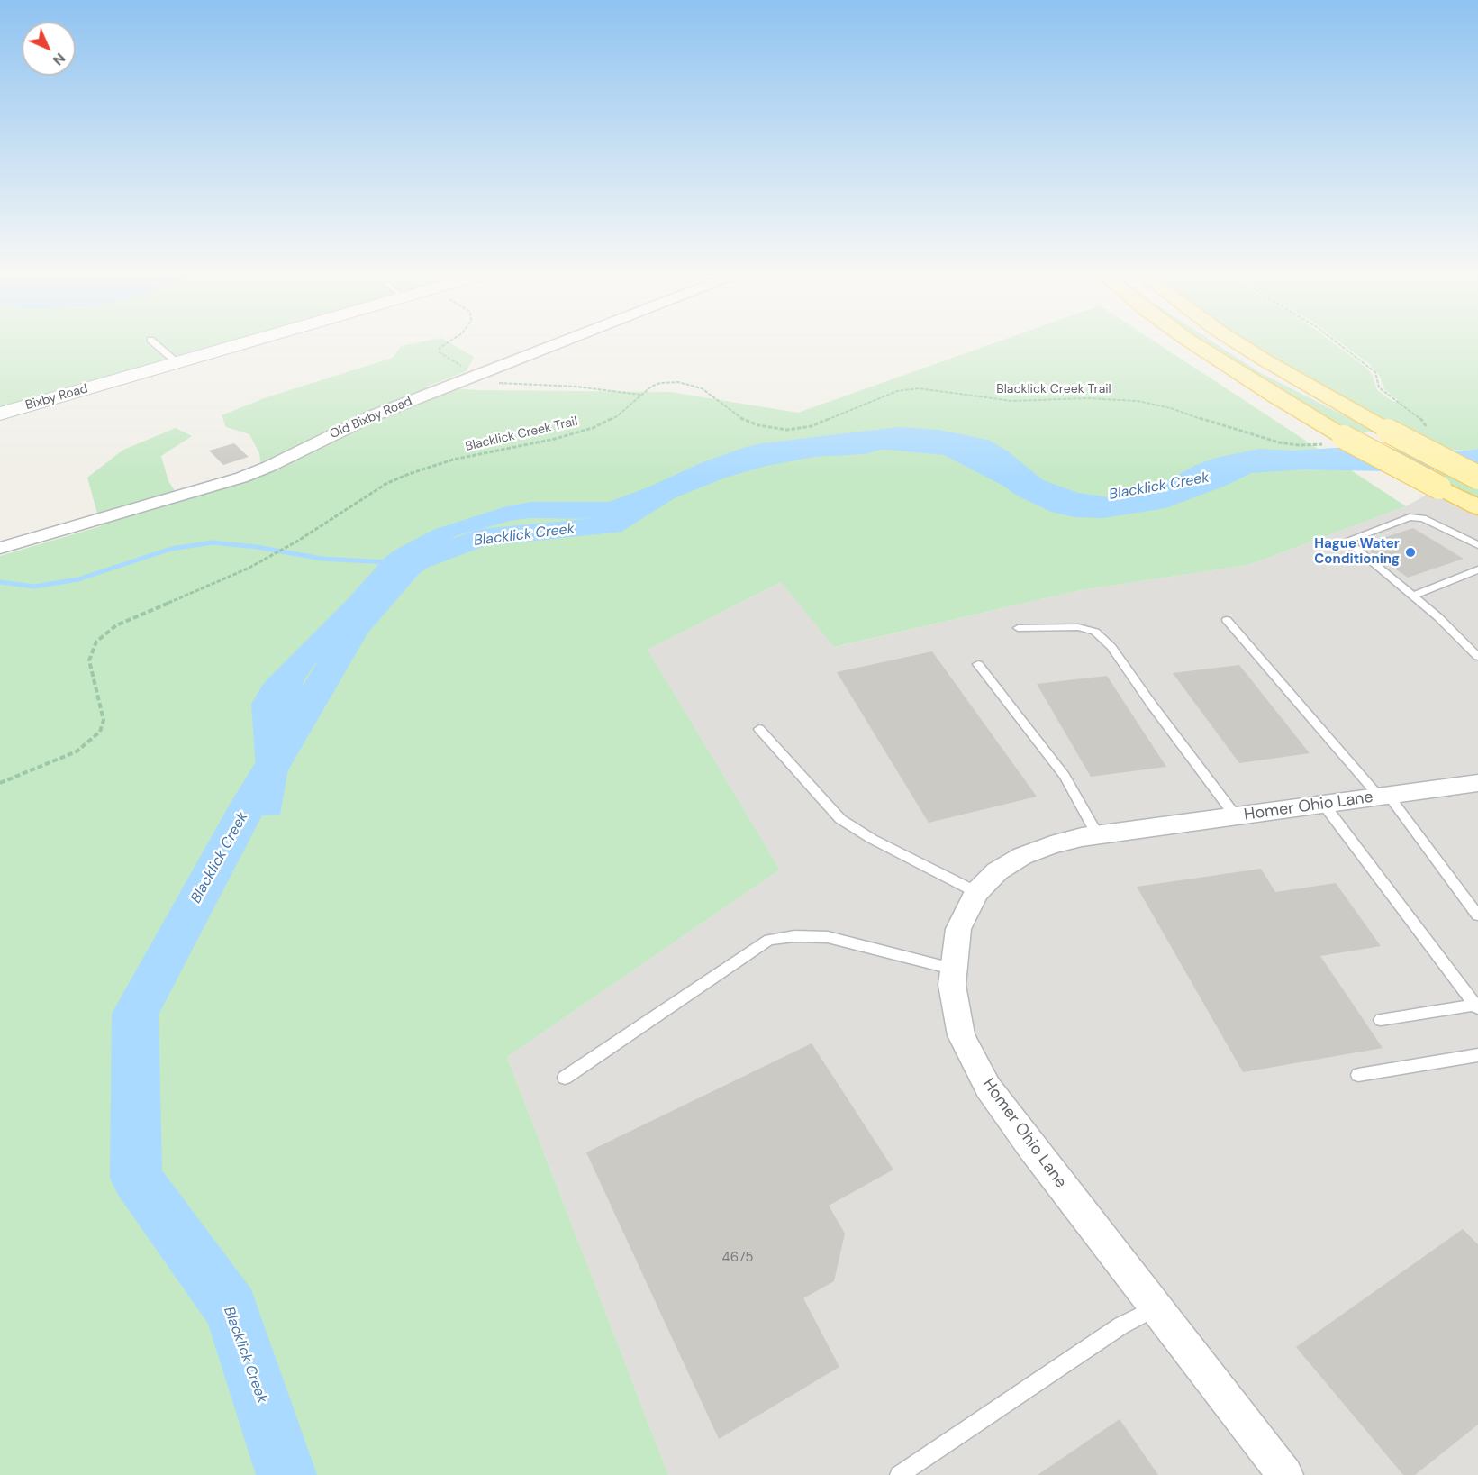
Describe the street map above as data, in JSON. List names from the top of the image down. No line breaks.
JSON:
{"streets":{"street":["Bixby Road","Old Bixby Road","Homer Ohio Lane"],"path":["Blacklick Creek Trail"]},"water":["Blacklick Creek"],"places":["Hague Water Conditioning"],"house_numbers":["4675"],"north":"bottom right"}
